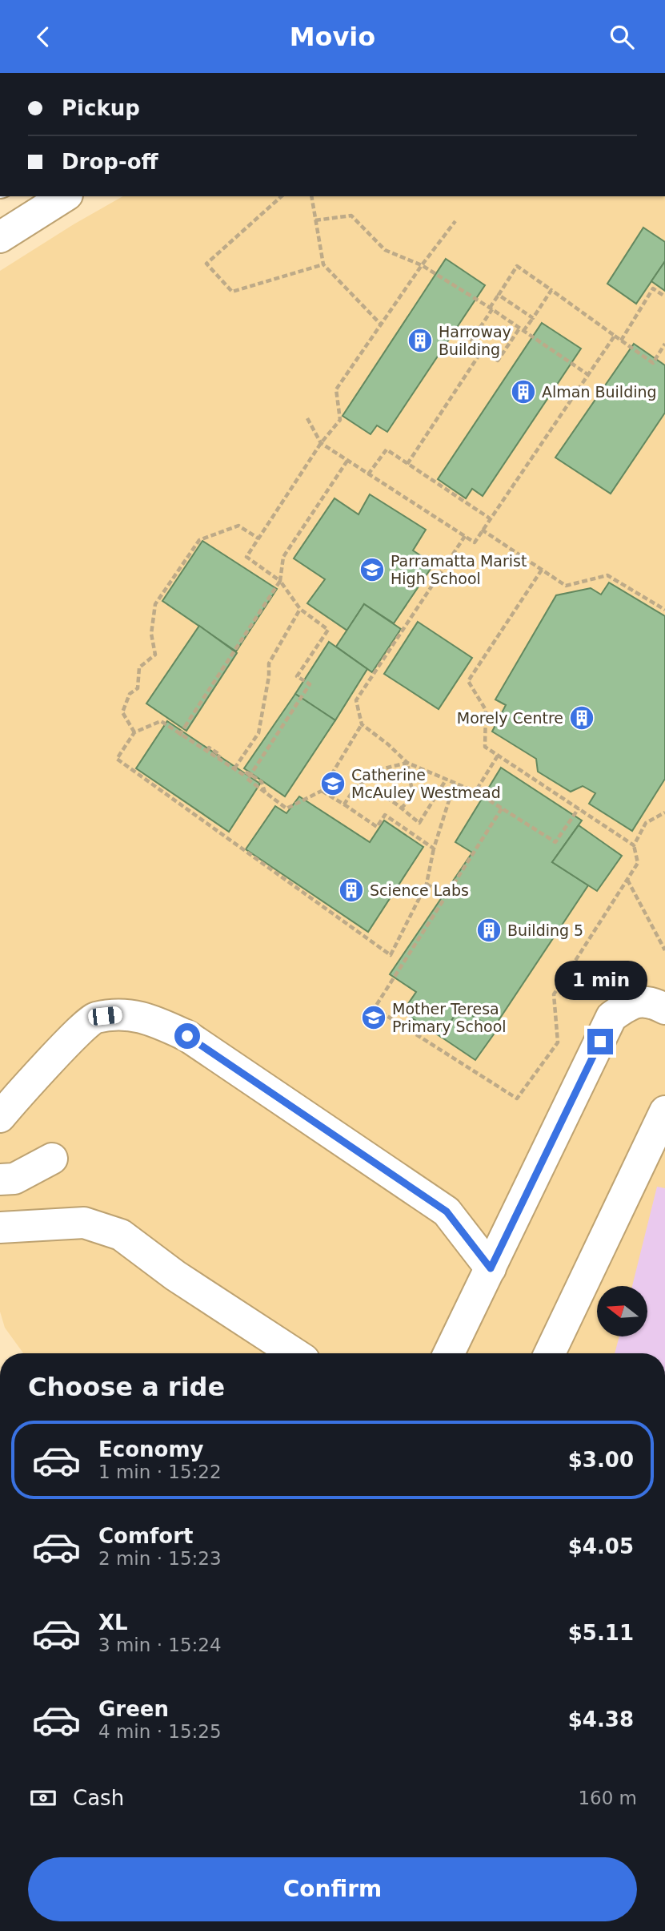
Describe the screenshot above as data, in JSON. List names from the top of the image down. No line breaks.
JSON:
{"places":{"building":["Harroway Building","Alman Building","Morely Centre","Science Labs","Building 5"],"school or university":["Parramatta Marist High School","Catherine McAuley Westmead","Mother Teresa Primary School"]},"north":"left","page":{"header":"Movio","banner":["Pickup","Drop-off"],"bubble":"1 min","heading":"Choose a ride","list":[{"name":"Economy","note":"1 min · 15:22","value":"$3.00"},{"name":"Comfort","note":"2 min · 15:23","value":"$4.05"},{"name":"XL","note":"3 min · 15:24","value":"$5.11"},{"name":"Green","note":"4 min · 15:25","value":"$4.38"}],"pay":["Cash","160 m"],"buttons":"Confirm"}}
